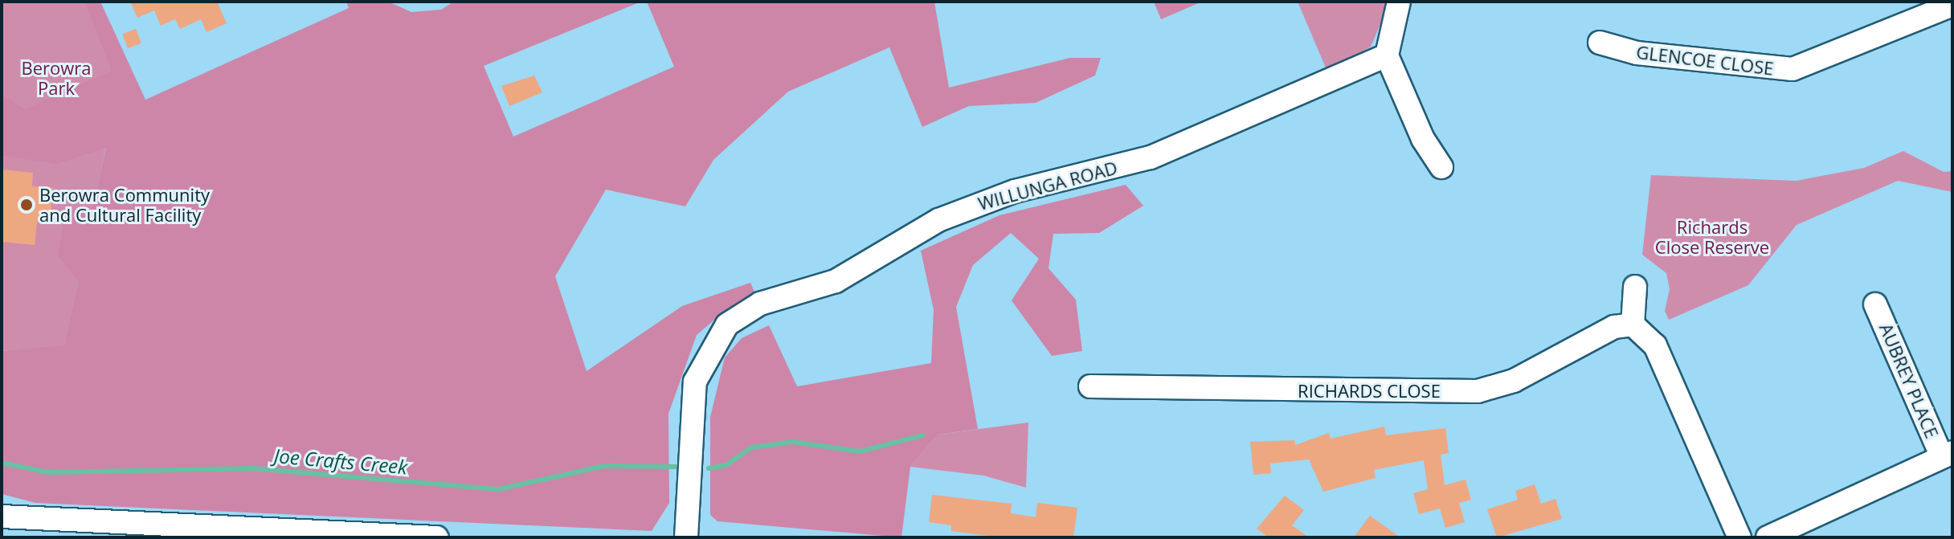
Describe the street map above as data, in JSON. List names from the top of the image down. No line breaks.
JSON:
{"streets":{"street":["GLENCOE CLOSE","WILLUNGA ROAD","AUBREY PLACE","RICHARDS CLOSE"]},"water":["Joe Crafts Creek"],"parks":["Berowra Park","Richards Close Reserve"],"places":["Berowra Community and Cultural Facility"]}
